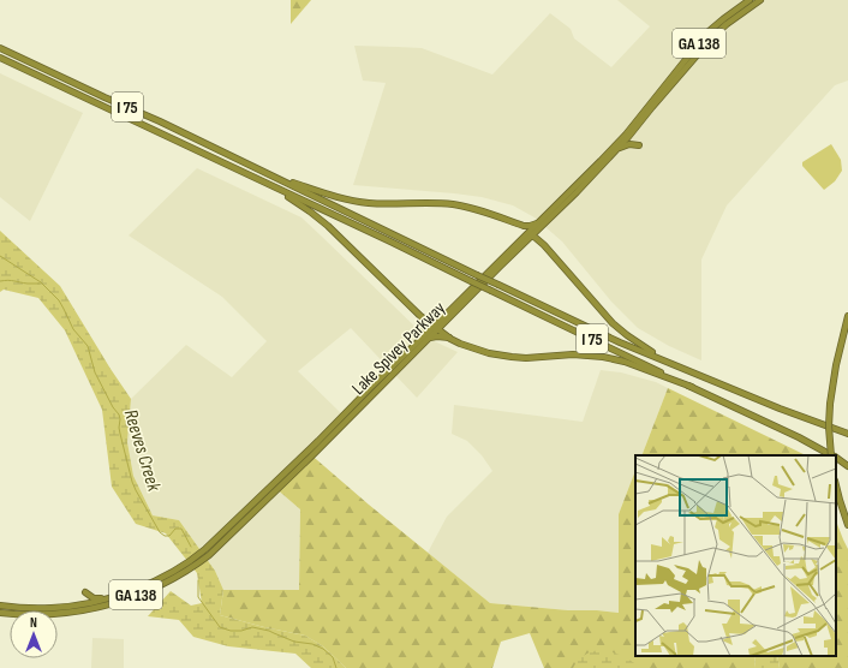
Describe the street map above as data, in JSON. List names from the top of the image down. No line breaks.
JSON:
{"streets":{"highway":["GA 138","I 75","Lake Spivey Parkway"]},"water":["Reeves Creek"],"north":"top"}
